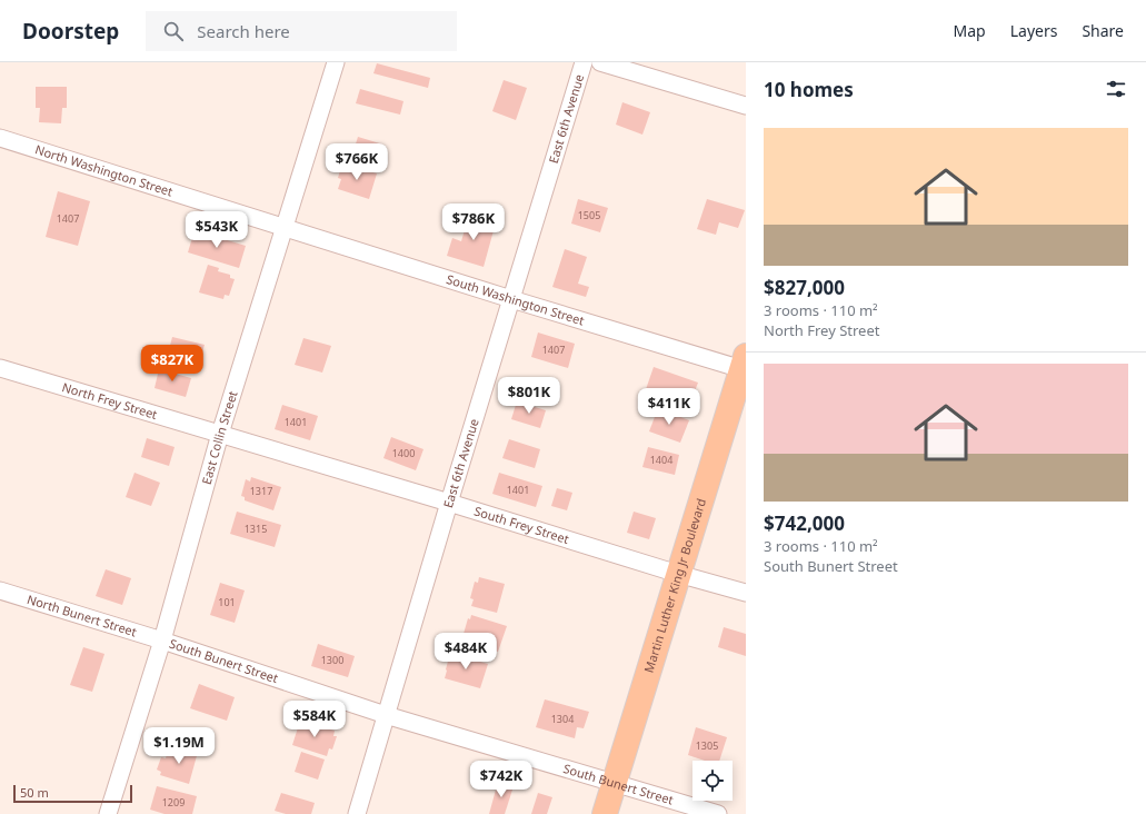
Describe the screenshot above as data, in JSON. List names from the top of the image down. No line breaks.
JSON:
{"streets":{"main road":["Martin Luther King Jr Boulevard"],"street":["East 6th Avenue","North Washington Street","South Washington Street","North Frey Street","East Collin Street","South Frey Street","North Bunert Street","South Bunert Street"]},"crossings":[["East 6th Avenue","South Washington Street"],["East 6th Avenue","South Frey Street"],["East 6th Avenue","South Bunert Street"],["North Washington Street","South Washington Street"],["North Washington Street","East Collin Street"],["South Washington Street","East Collin Street"],["South Washington Street","Martin Luther King Jr Boulevard"],["North Frey Street","East Collin Street"],["North Frey Street","South Frey Street"],["East Collin Street","South Frey Street"],["East Collin Street","North Bunert Street"],["East Collin Street","South Bunert Street"],["South Frey Street","Martin Luther King Jr Boulevard"],["Martin Luther King Jr Boulevard","South Bunert Street"],["North Bunert Street","South Bunert Street"]],"house_numbers":["1505","1407","1407","1401","1400","1404","1401","1317","1315","101","1300","1304","1305","1209"],"scale_bar":"50 m","page":{"header":"Doorstep","search":"Search here","nav":["Map","Layers","Share"],"heading":"10 homes","list":[{"name":"$827,000","note":"3 rooms · 110 m² · North Frey Street"},{"name":"$742,000","note":"3 rooms · 110 m² · South Bunert Street"}],"price":["$766K","$786K","$543K","$827K","$801K","$411K","$484K","$584K","$1.19M","$742K"],"scale":"50 m"}}
